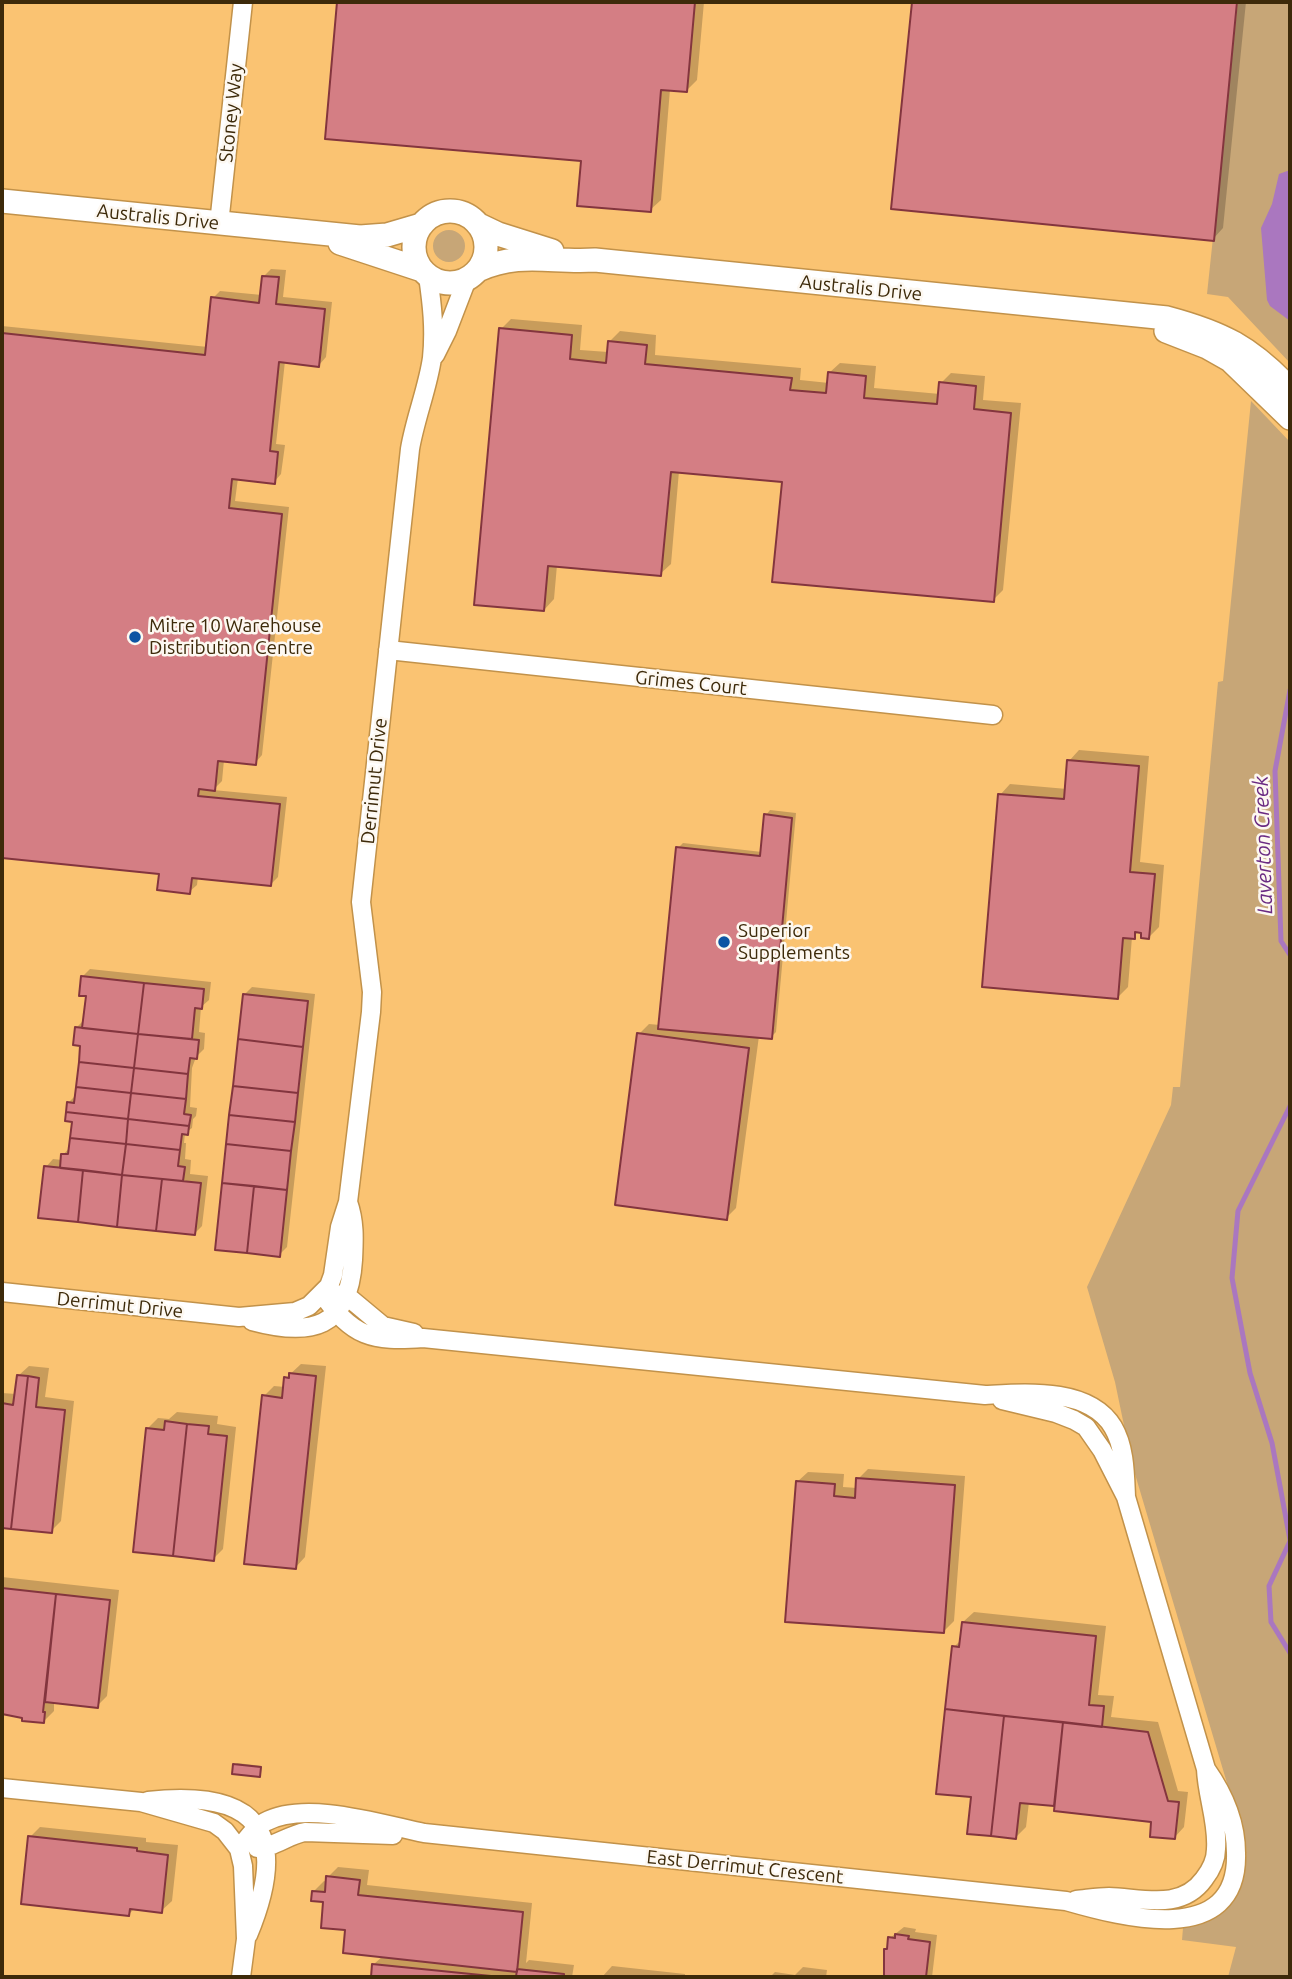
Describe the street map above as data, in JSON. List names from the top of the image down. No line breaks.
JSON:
{"streets":{"street":["Stoney Way","Australis Drive","Grimes Court","Derrimut Drive","East Derrimut Crescent"]},"crossings":[["Stoney Way","Australis Drive"],["Australis Drive","Derrimut Drive"],["Grimes Court","Derrimut Drive"],["Derrimut Drive","East Derrimut Crescent"]],"water":["Laverton Creek"],"places":["Mitre 10 Warehouse Distribution Centre","Superior Supplements"]}
